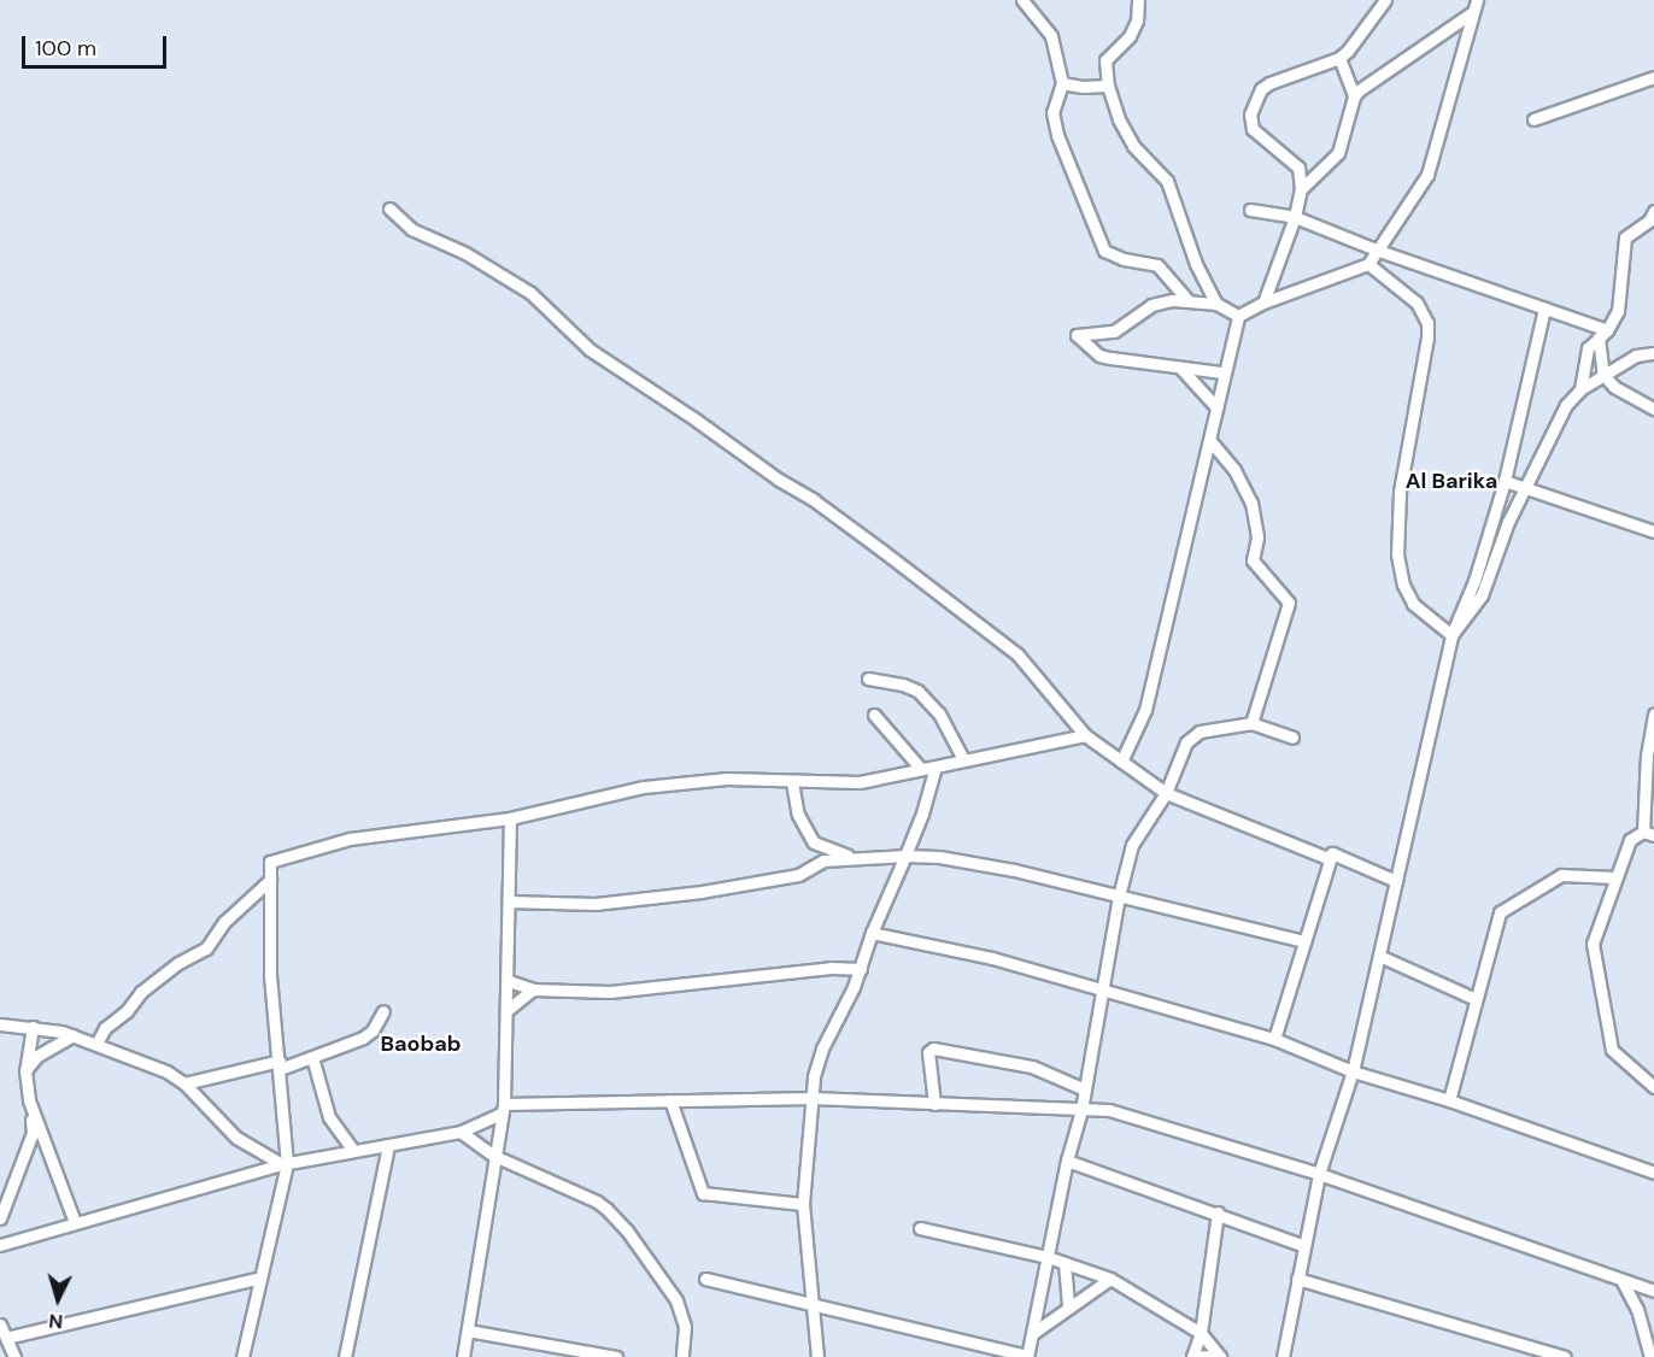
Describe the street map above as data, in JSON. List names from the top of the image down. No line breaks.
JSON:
{"districts":["Al Barika","Baobab"],"scale_bar":"100 m","north":"bottom"}
